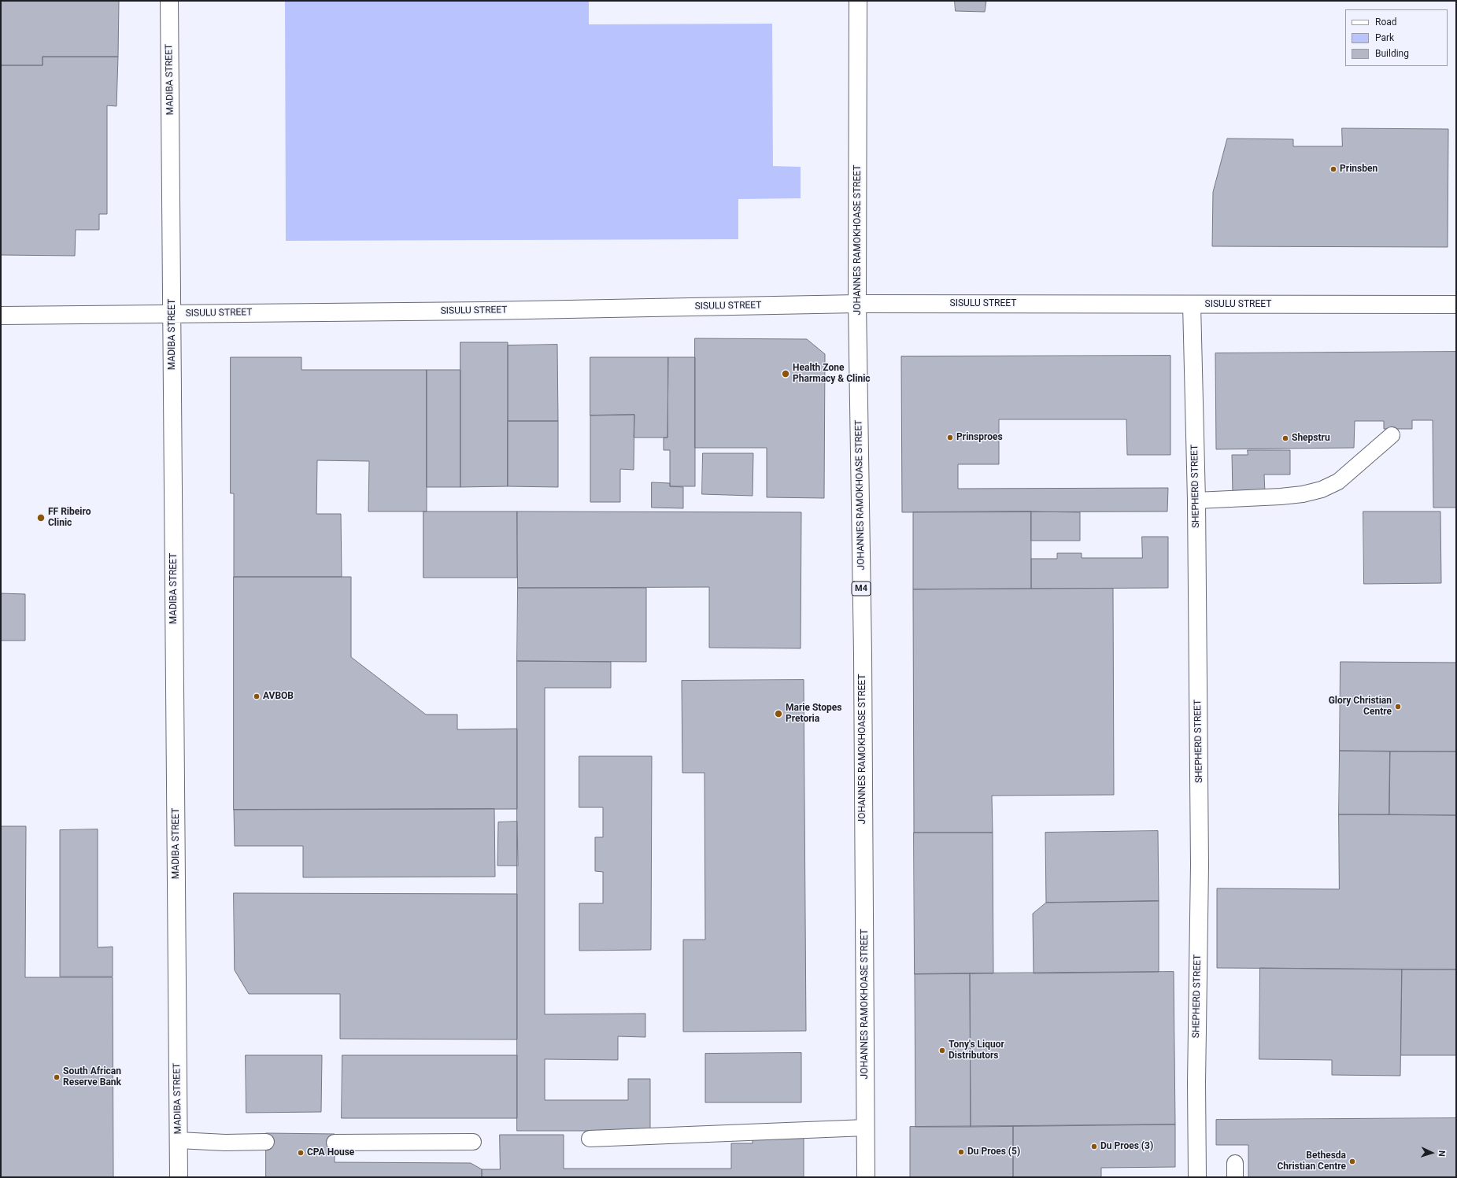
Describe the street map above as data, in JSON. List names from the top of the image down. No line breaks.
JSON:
{"streets":{"street":["MADIBA STREET","JOHANNES RAMOKHOASE STREET","SISULU STREET","SHEPHERD STREET","M4"]},"crossings":[["MADIBA STREET","SISULU STREET"],["JOHANNES RAMOKHOASE STREET","SISULU STREET"],["SISULU STREET","SHEPHERD STREET"]],"places":["Prinsben","Health Zone Pharmacy & Clinic","Prinsproes","Shepstru","FF Ribeiro Clinic","AVBOB","Glory Christian Centre","Marie Stopes Pretoria","Tony's Liquor Distributors","South African Reserve Bank","Du Proes (3)","Du Proes (5)","CPA House","Bethesda Christian Centre"],"legend":["Road","Park","Building"],"north":"right"}
